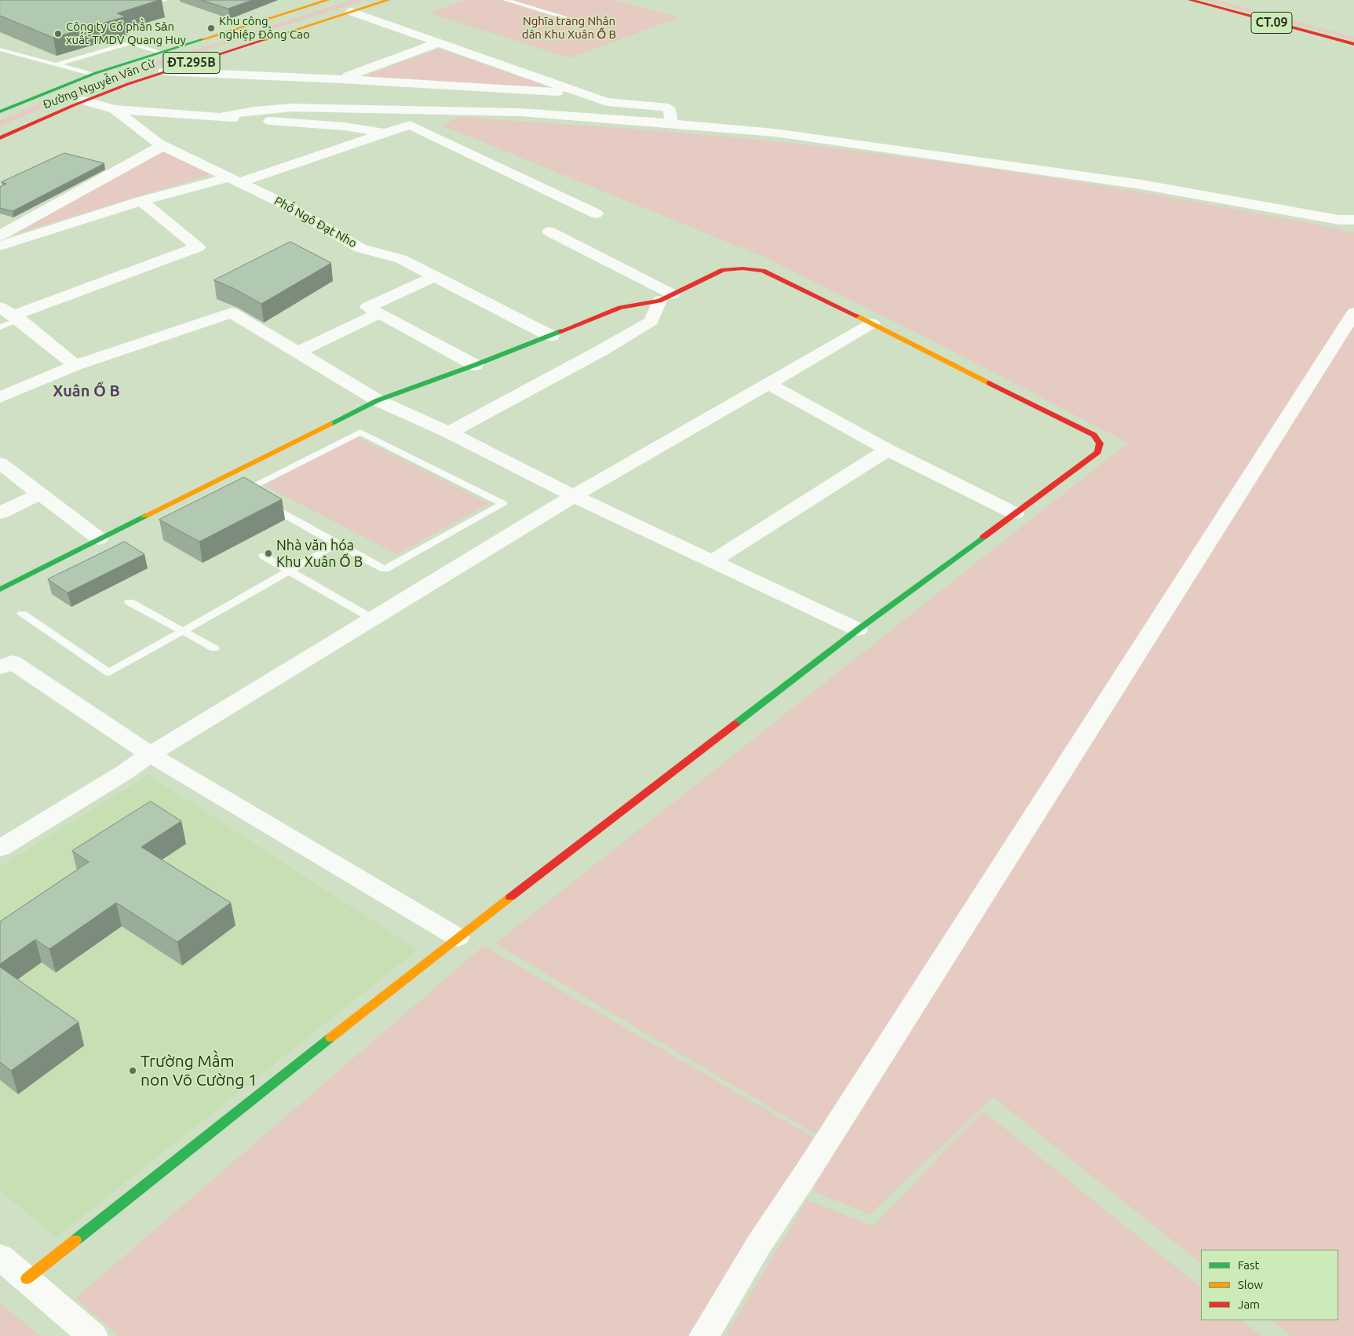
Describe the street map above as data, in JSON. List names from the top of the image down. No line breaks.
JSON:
{"streets":{"main road":["CT.09","ĐT.295B","Đường Nguyễn Văn Cừ"],"street":["Phố Ngô Đạt Nho"]},"crossings":[["Đường Nguyễn Văn Cừ","Phố Ngô Đạt Nho"]],"districts":["Xuân Ổ B"],"parks":["Nghĩa trang Nhân dân Khu Xuân Ổ B"],"places":["Khu công nghiệp Đồng Cao","Công ty Cổ phần Sản xuất TMDV Quang Huy","Nhà văn hóa Khu Xuân Ổ B","Trường Mầm non Võ Cường 1"],"legend":["Fast","Slow","Jam"]}
